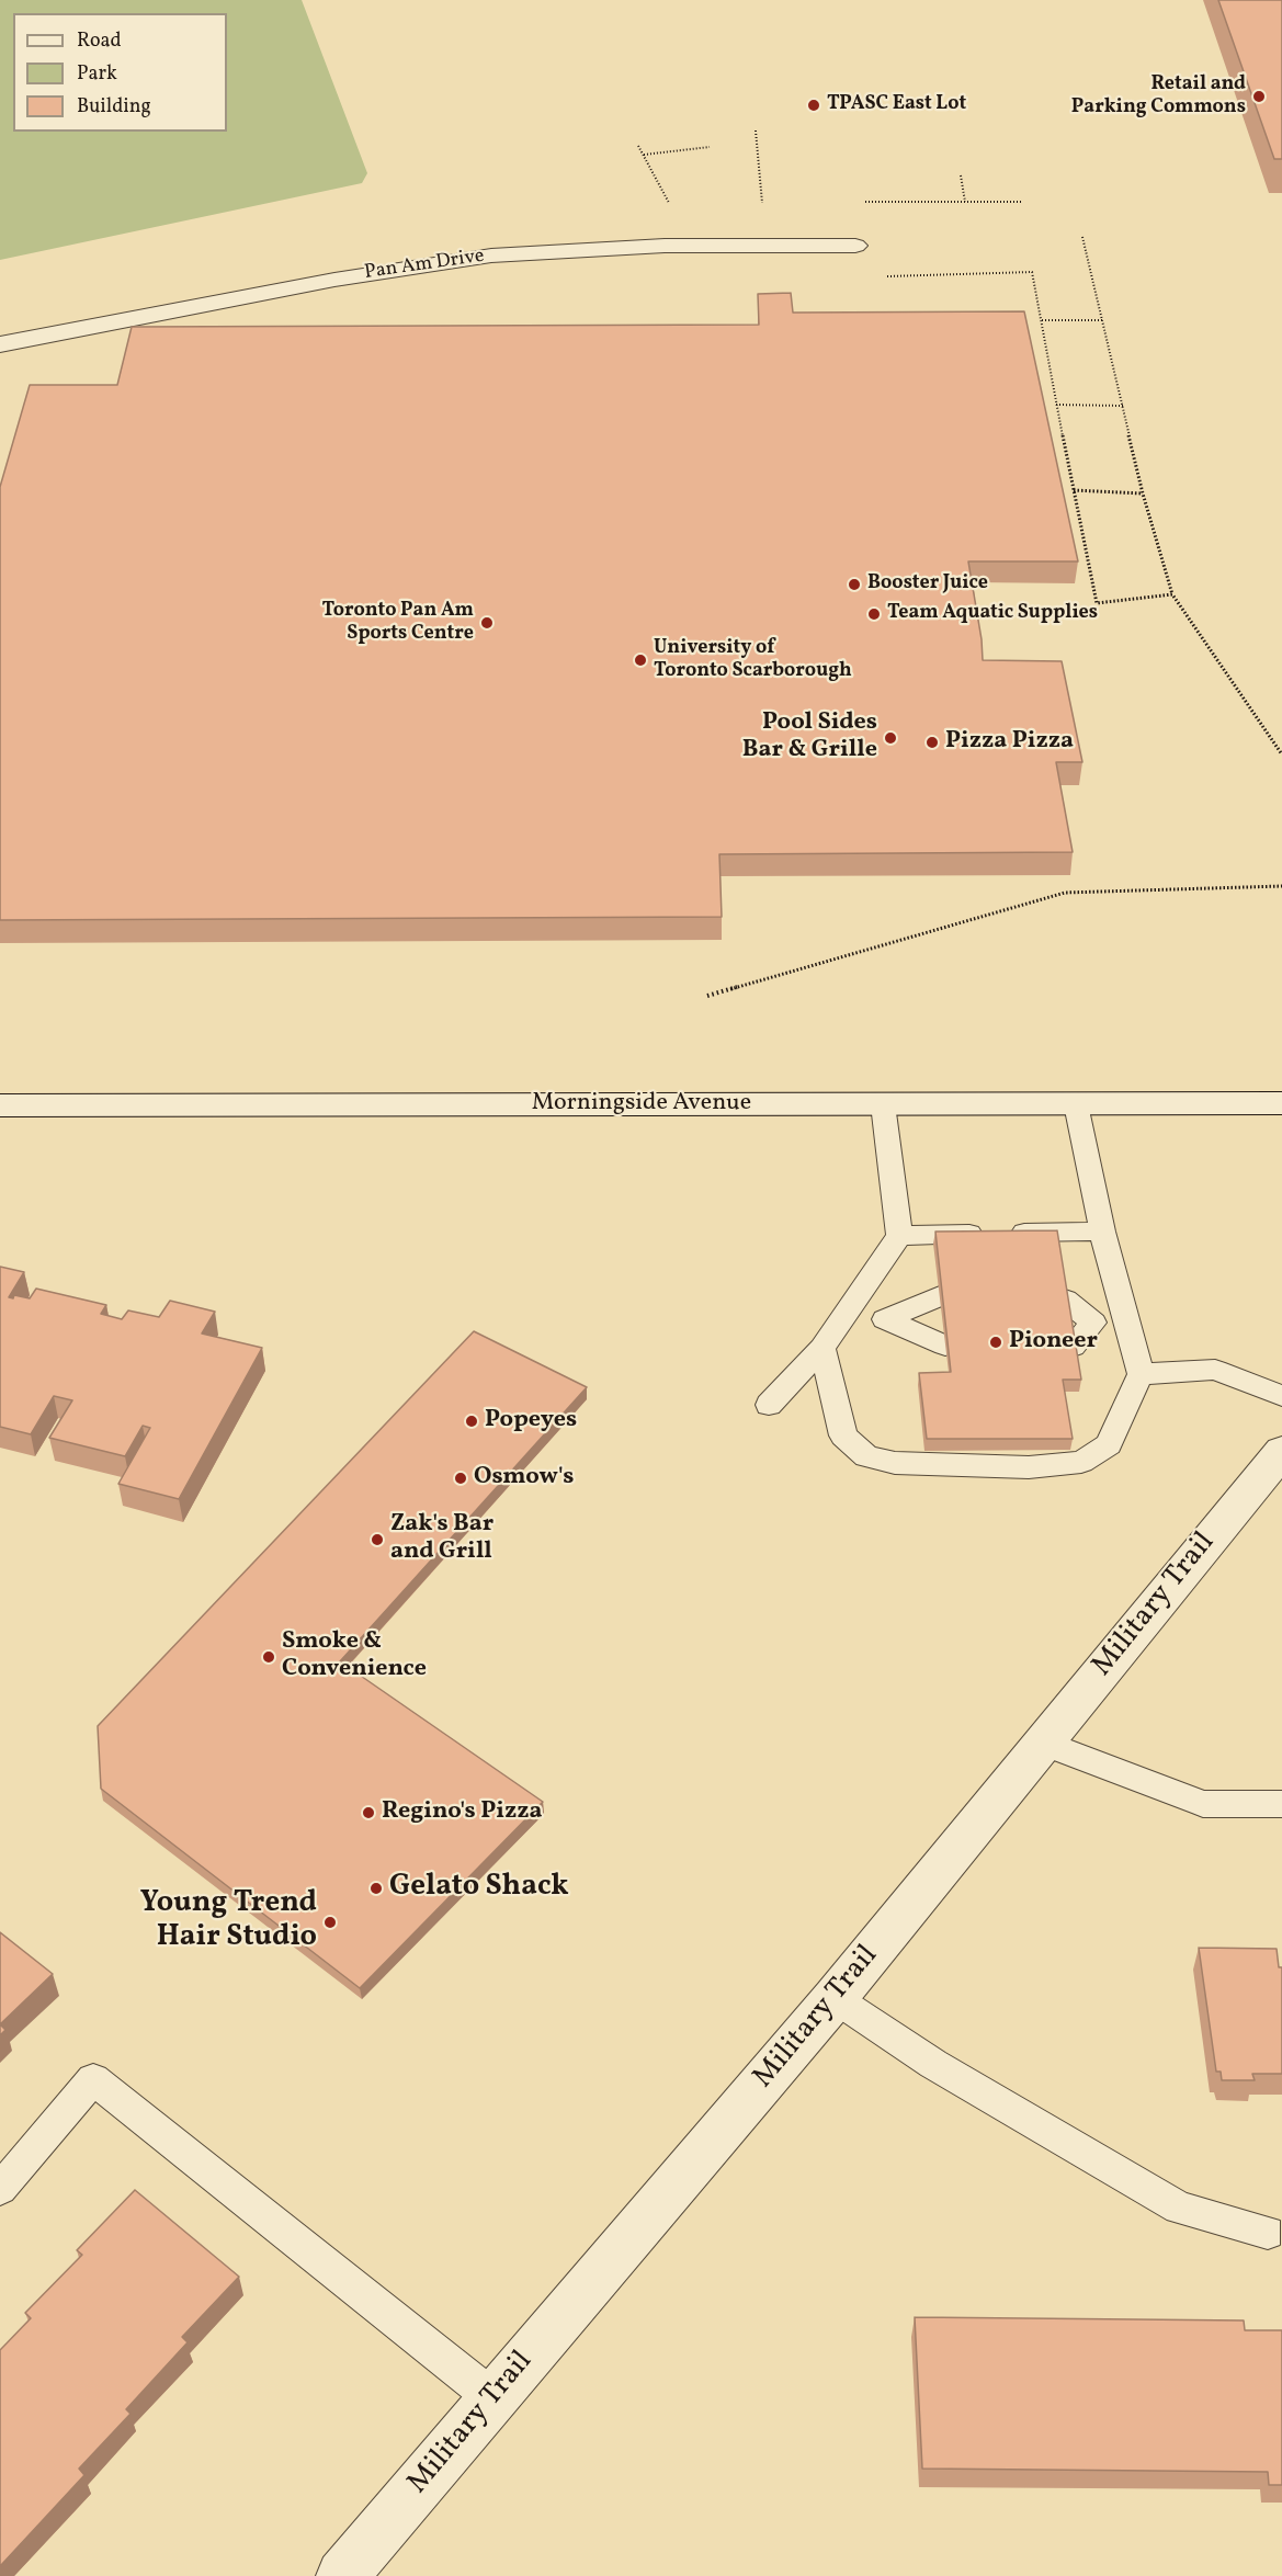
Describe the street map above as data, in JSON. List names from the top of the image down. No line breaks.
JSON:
{"streets":{"street":["Pan Am Drive","Morningside Avenue","Military Trail"]},"places":["Retail and Parking Commons","TPASC East Lot","Booster Juice","Team Aquatic Supplies","Toronto Pan Am Sports Centre","University of Toronto Scarborough","Pool Sides Bar & Grille","Pizza Pizza","Pioneer","Popeyes","Osmow's","Zak's Bar and Grill","Smoke & Convenience","Regino's Pizza","Gelato Shack","Young Trend Hair Studio"],"legend":["Road","Park","Building"]}
